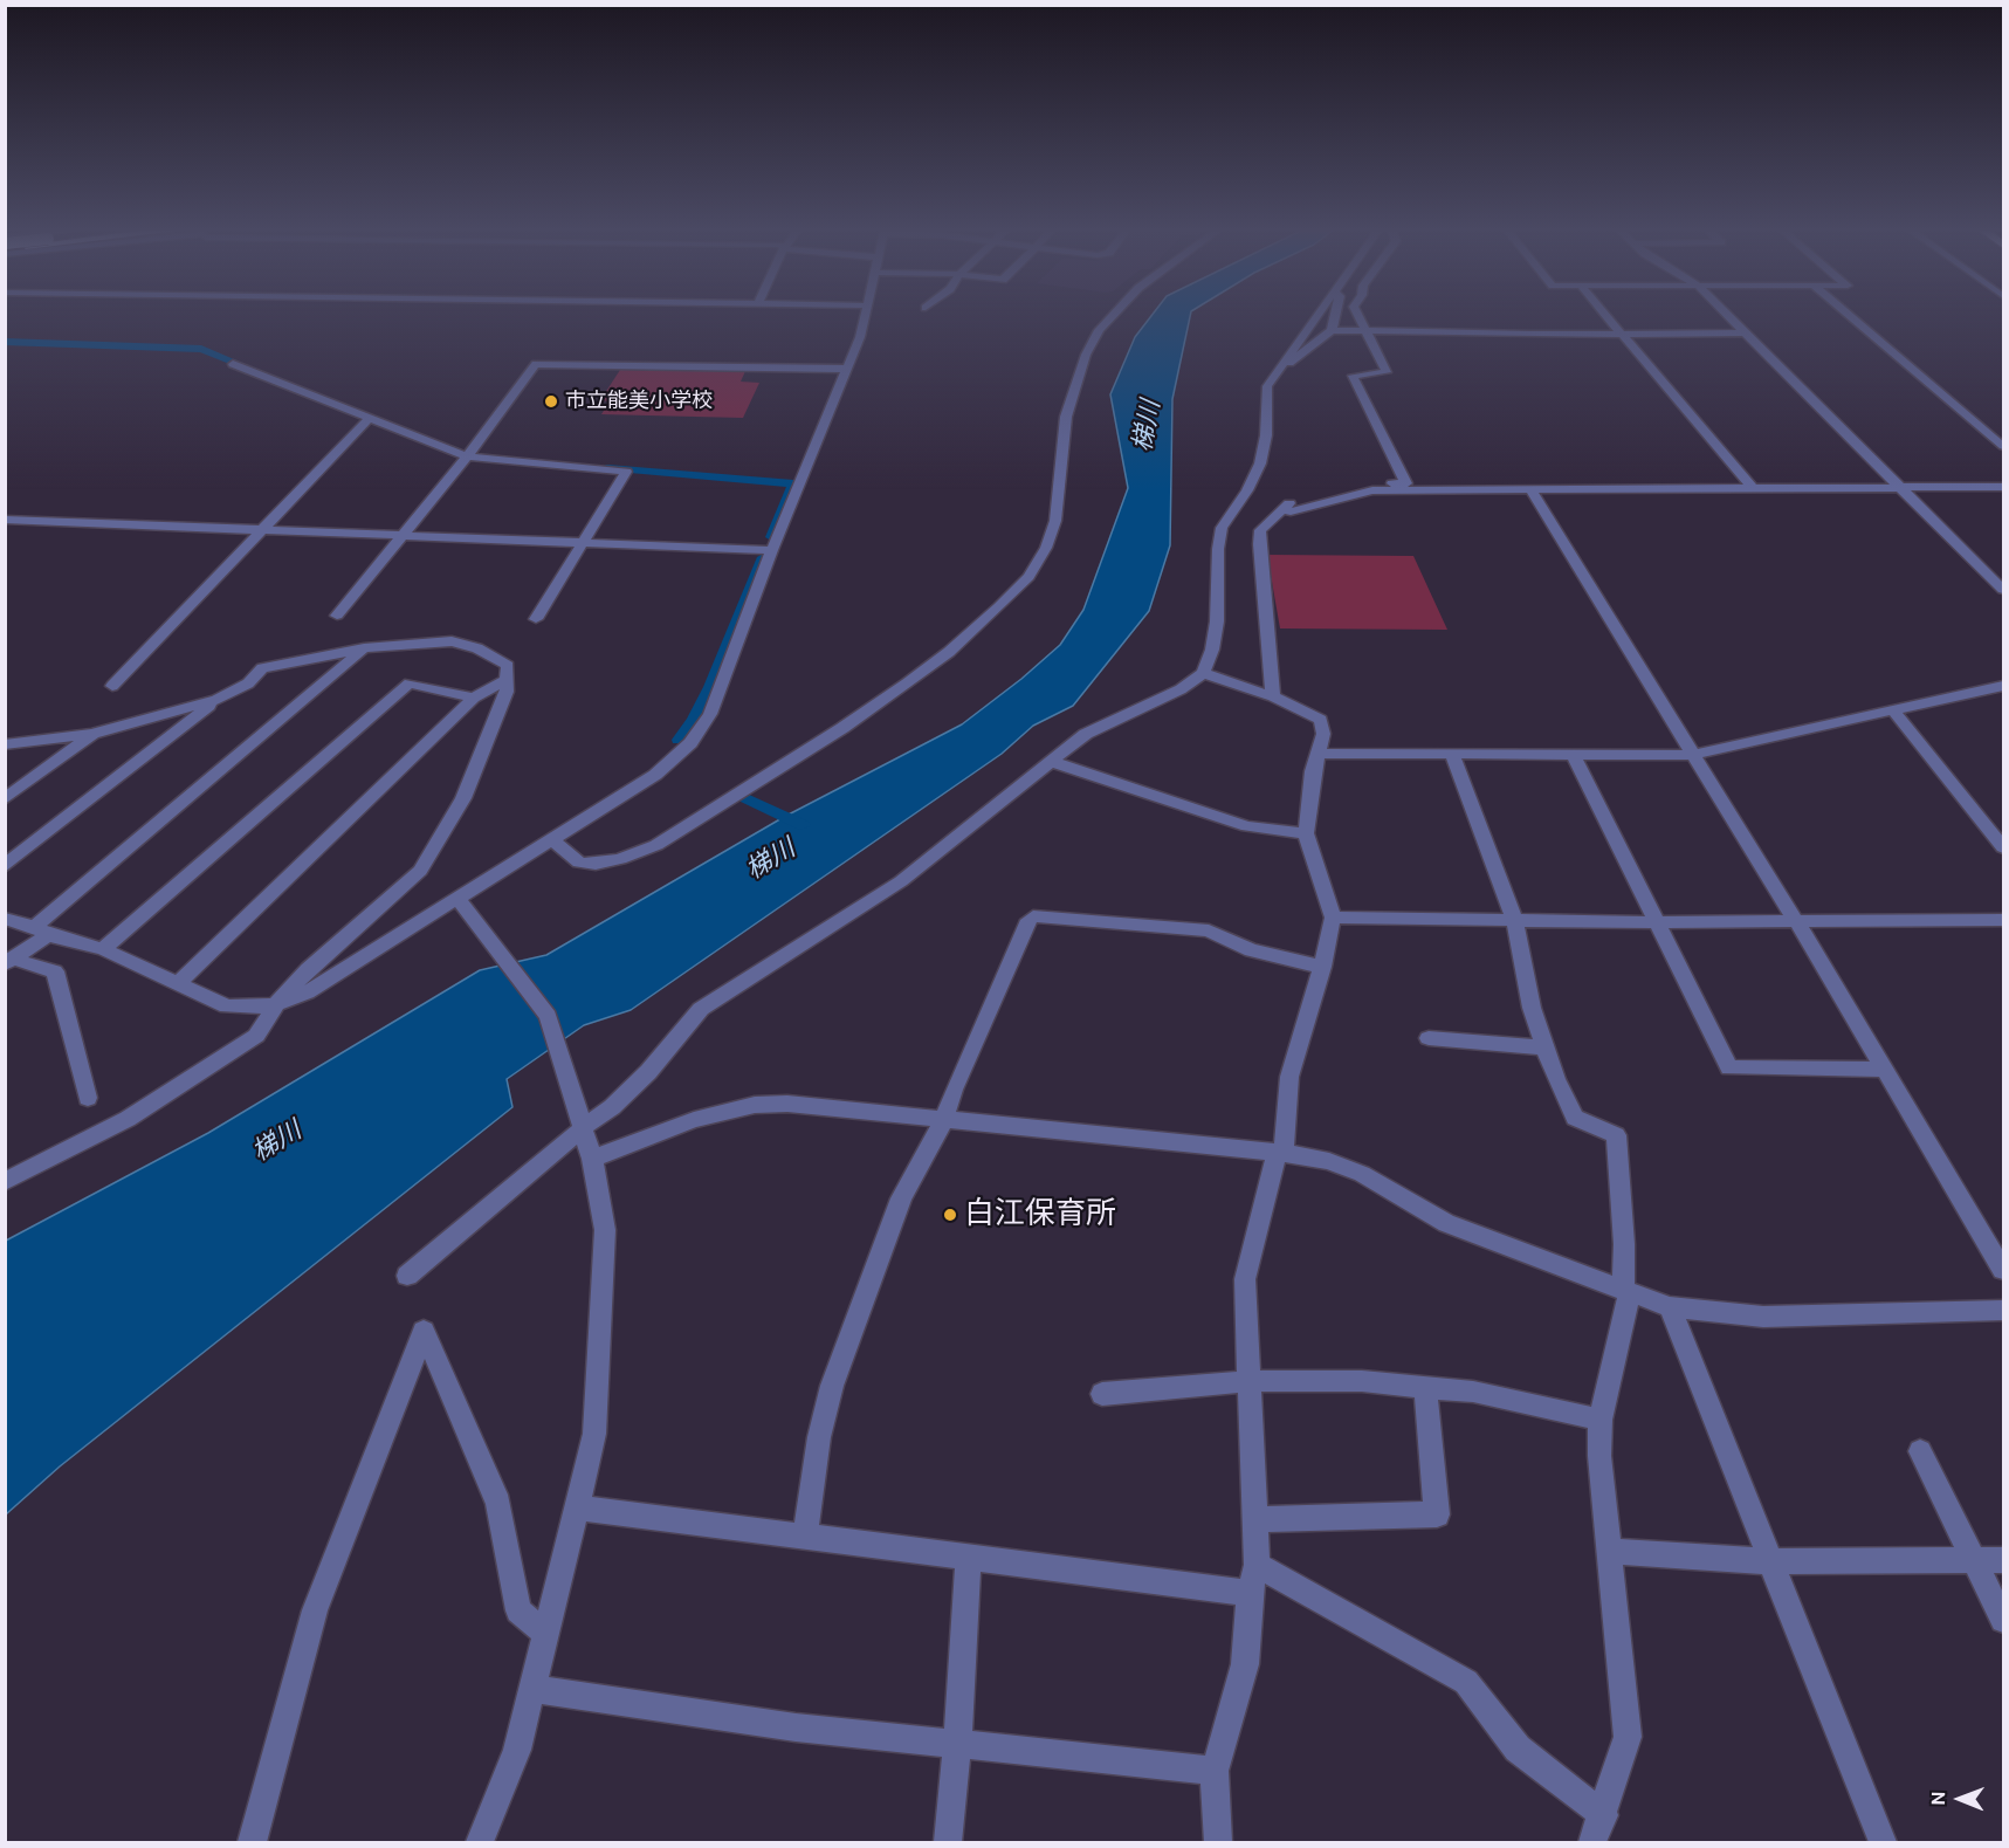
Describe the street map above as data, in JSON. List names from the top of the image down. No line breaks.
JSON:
{"water":["梯川"],"places":["市立能美小学校","白江保育所"],"north":"left"}
